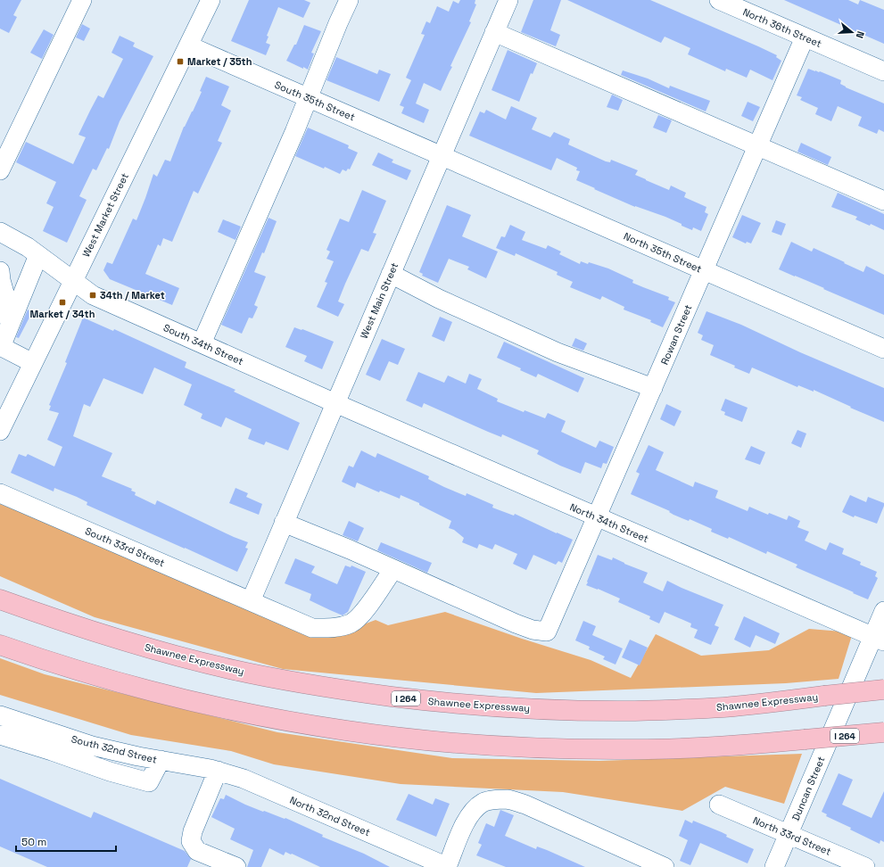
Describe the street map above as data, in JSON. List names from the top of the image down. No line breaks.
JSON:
{"streets":{"highway":["Shawnee Expressway","I 264"],"street":["North 36th Street","South 35th Street","West Market Street","North 35th Street","West Main Street","Rowan Street","South 34th Street","North 34th Street","South 33rd Street","South 32nd Street","Duncan Street","North 32nd Street","North 33rd Street"]},"crossings":[["North 36th Street","Rowan Street"],["South 35th Street","West Market Street"],["South 35th Street","North 35th Street"],["South 35th Street","West Main Street"],["West Market Street","South 34th Street"],["North 35th Street","West Main Street"],["North 35th Street","Rowan Street"],["West Main Street","South 34th Street"],["West Main Street","North 34th Street"],["West Main Street","South 33rd Street"],["Rowan Street","North 34th Street"],["South 34th Street","North 34th Street"],["North 34th Street","Duncan Street"],["South 32nd Street","North 32nd Street"],["Duncan Street","North 33rd Street"]],"places":{"transit":["Market / 35th","34th / Market","Market / 34th"]},"scale_bar":"50 m","north":"right"}
